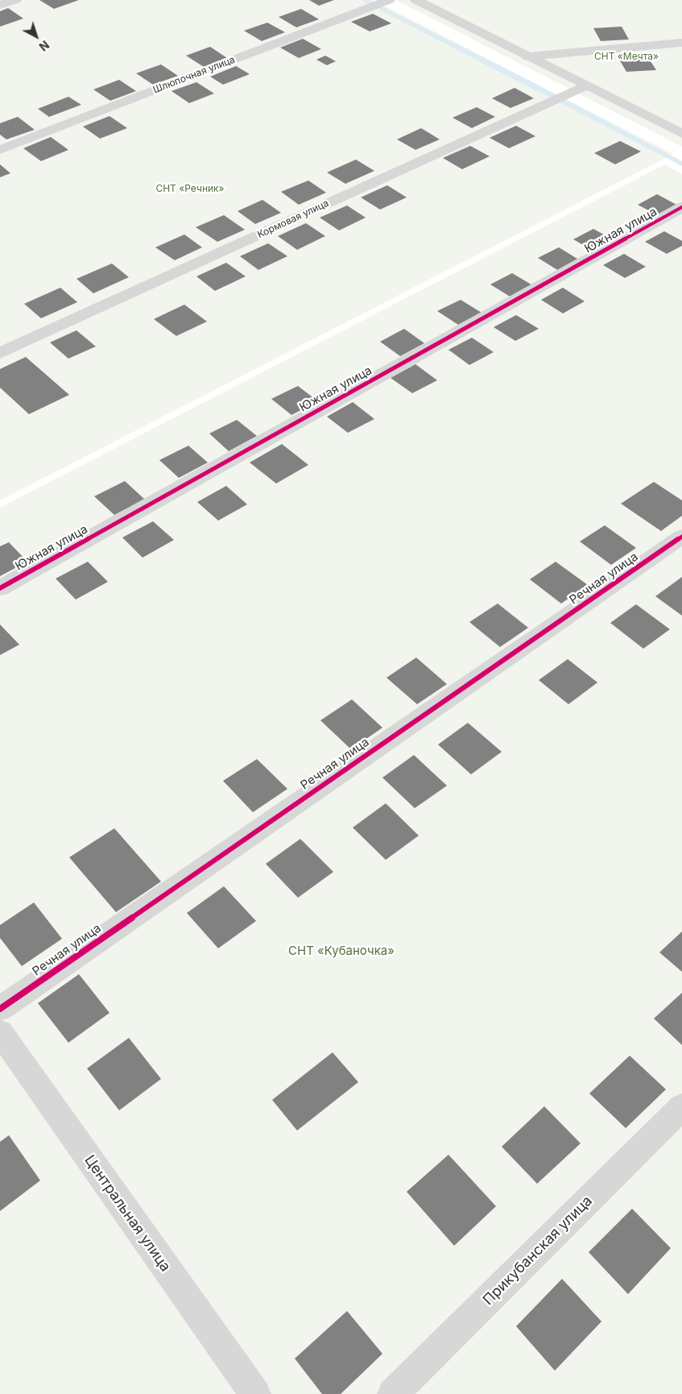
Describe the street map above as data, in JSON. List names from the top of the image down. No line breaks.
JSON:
{"streets":{"street":["Шлюпочная улица","Кормовая улица","Южная улица","Речная улица","Центральная улица","Прикубанская улица"]},"parks":["СНТ «Мечта»","СНТ «Речник»","СНТ «Кубаночка»"],"north":"bottom right"}
